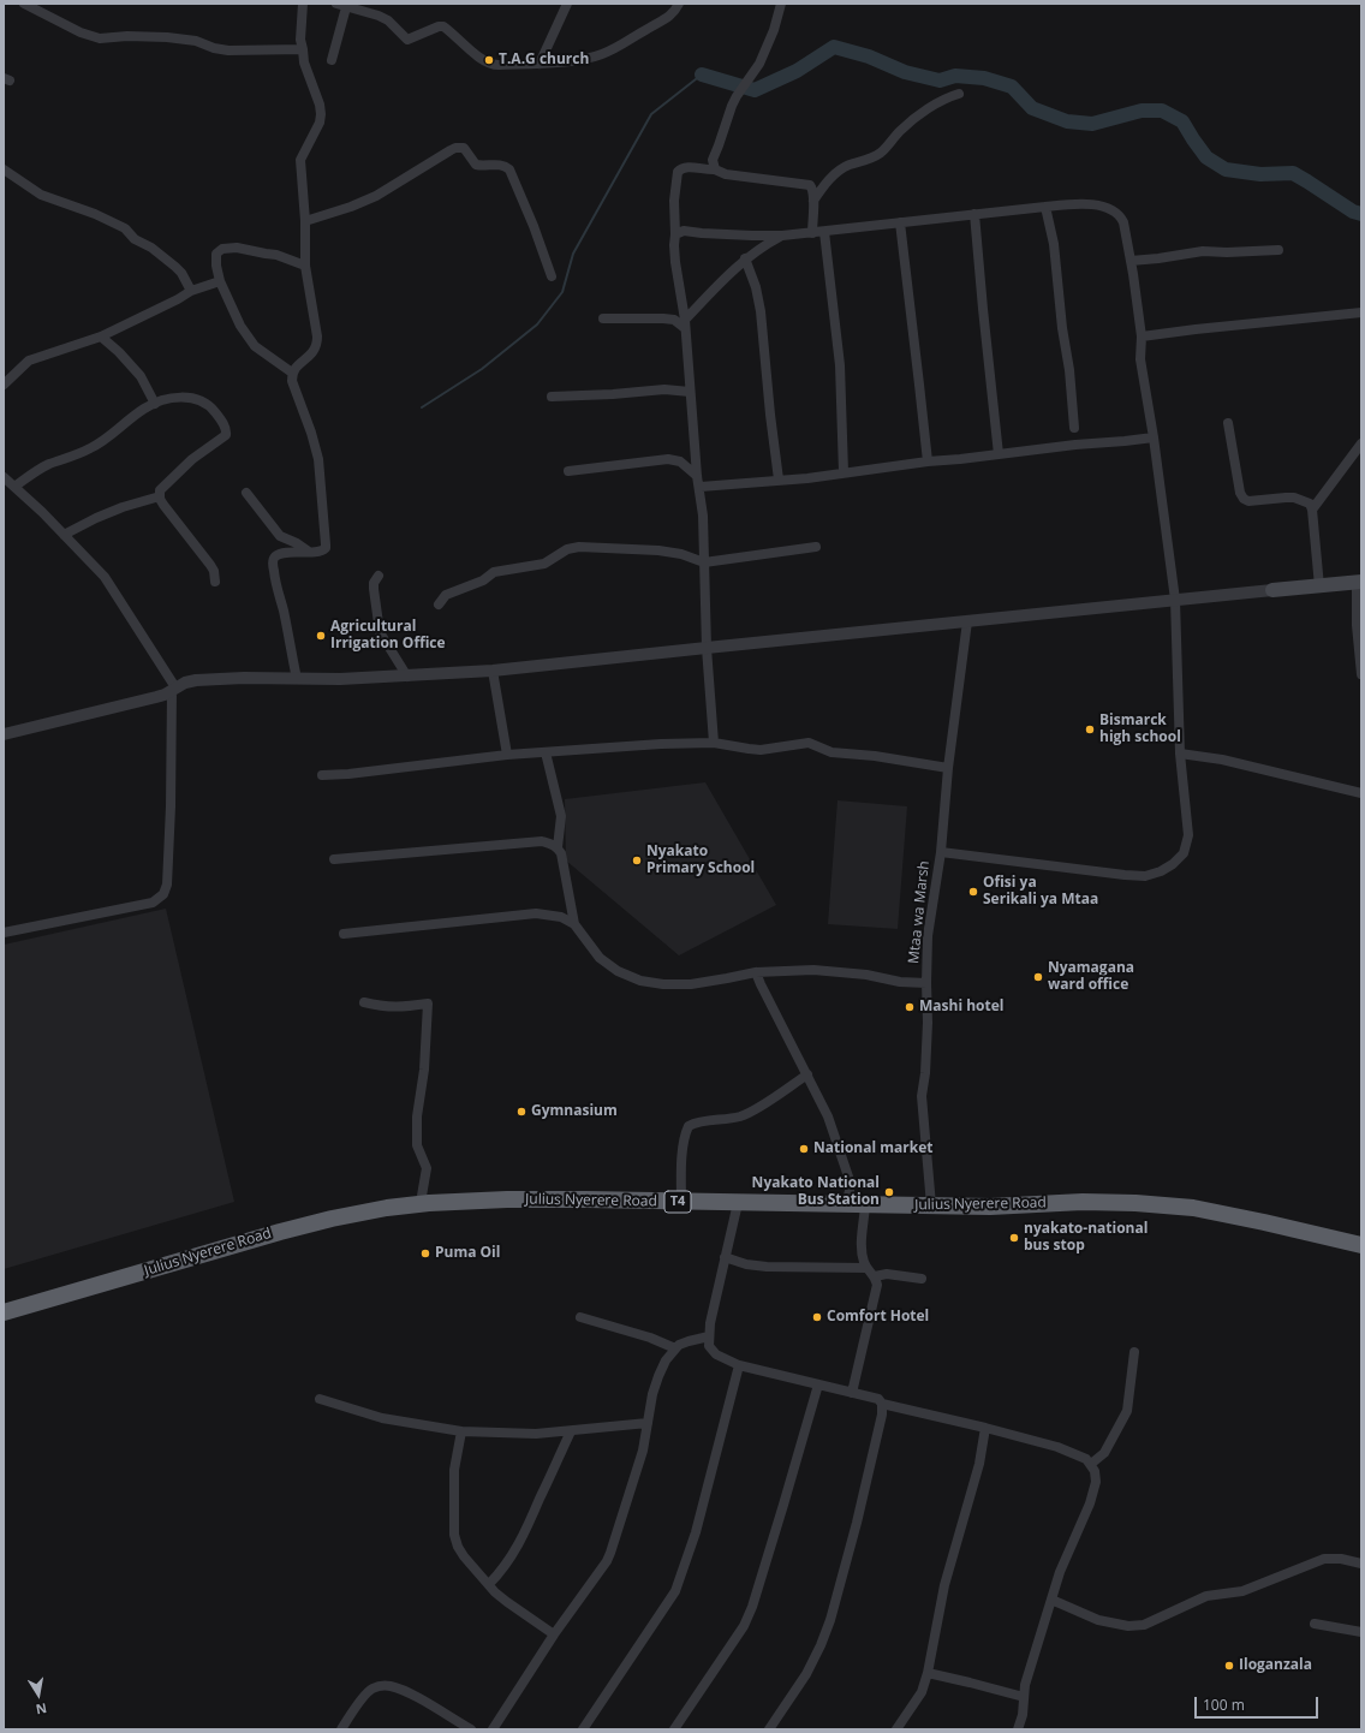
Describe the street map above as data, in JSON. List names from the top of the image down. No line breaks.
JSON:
{"streets":{"highway":["Julius Nyerere Road","T4"],"street":["Mtaa wa Marsh"]},"crossings":[["Mtaa wa Marsh","Julius Nyerere Road"]],"places":["T.A.G church","Agricultural Irrigation Office","Bismarck high school","Nyakato Primary School","Ofisi ya Serikali ya Mtaa","Nyamagana ward office","Mashi hotel","Gymnasium","National market","Nyakato National Bus Station","nyakato-national bus stop","Puma Oil","Comfort Hotel","Iloganzala"],"scale_bar":"100 m","north":"bottom"}
